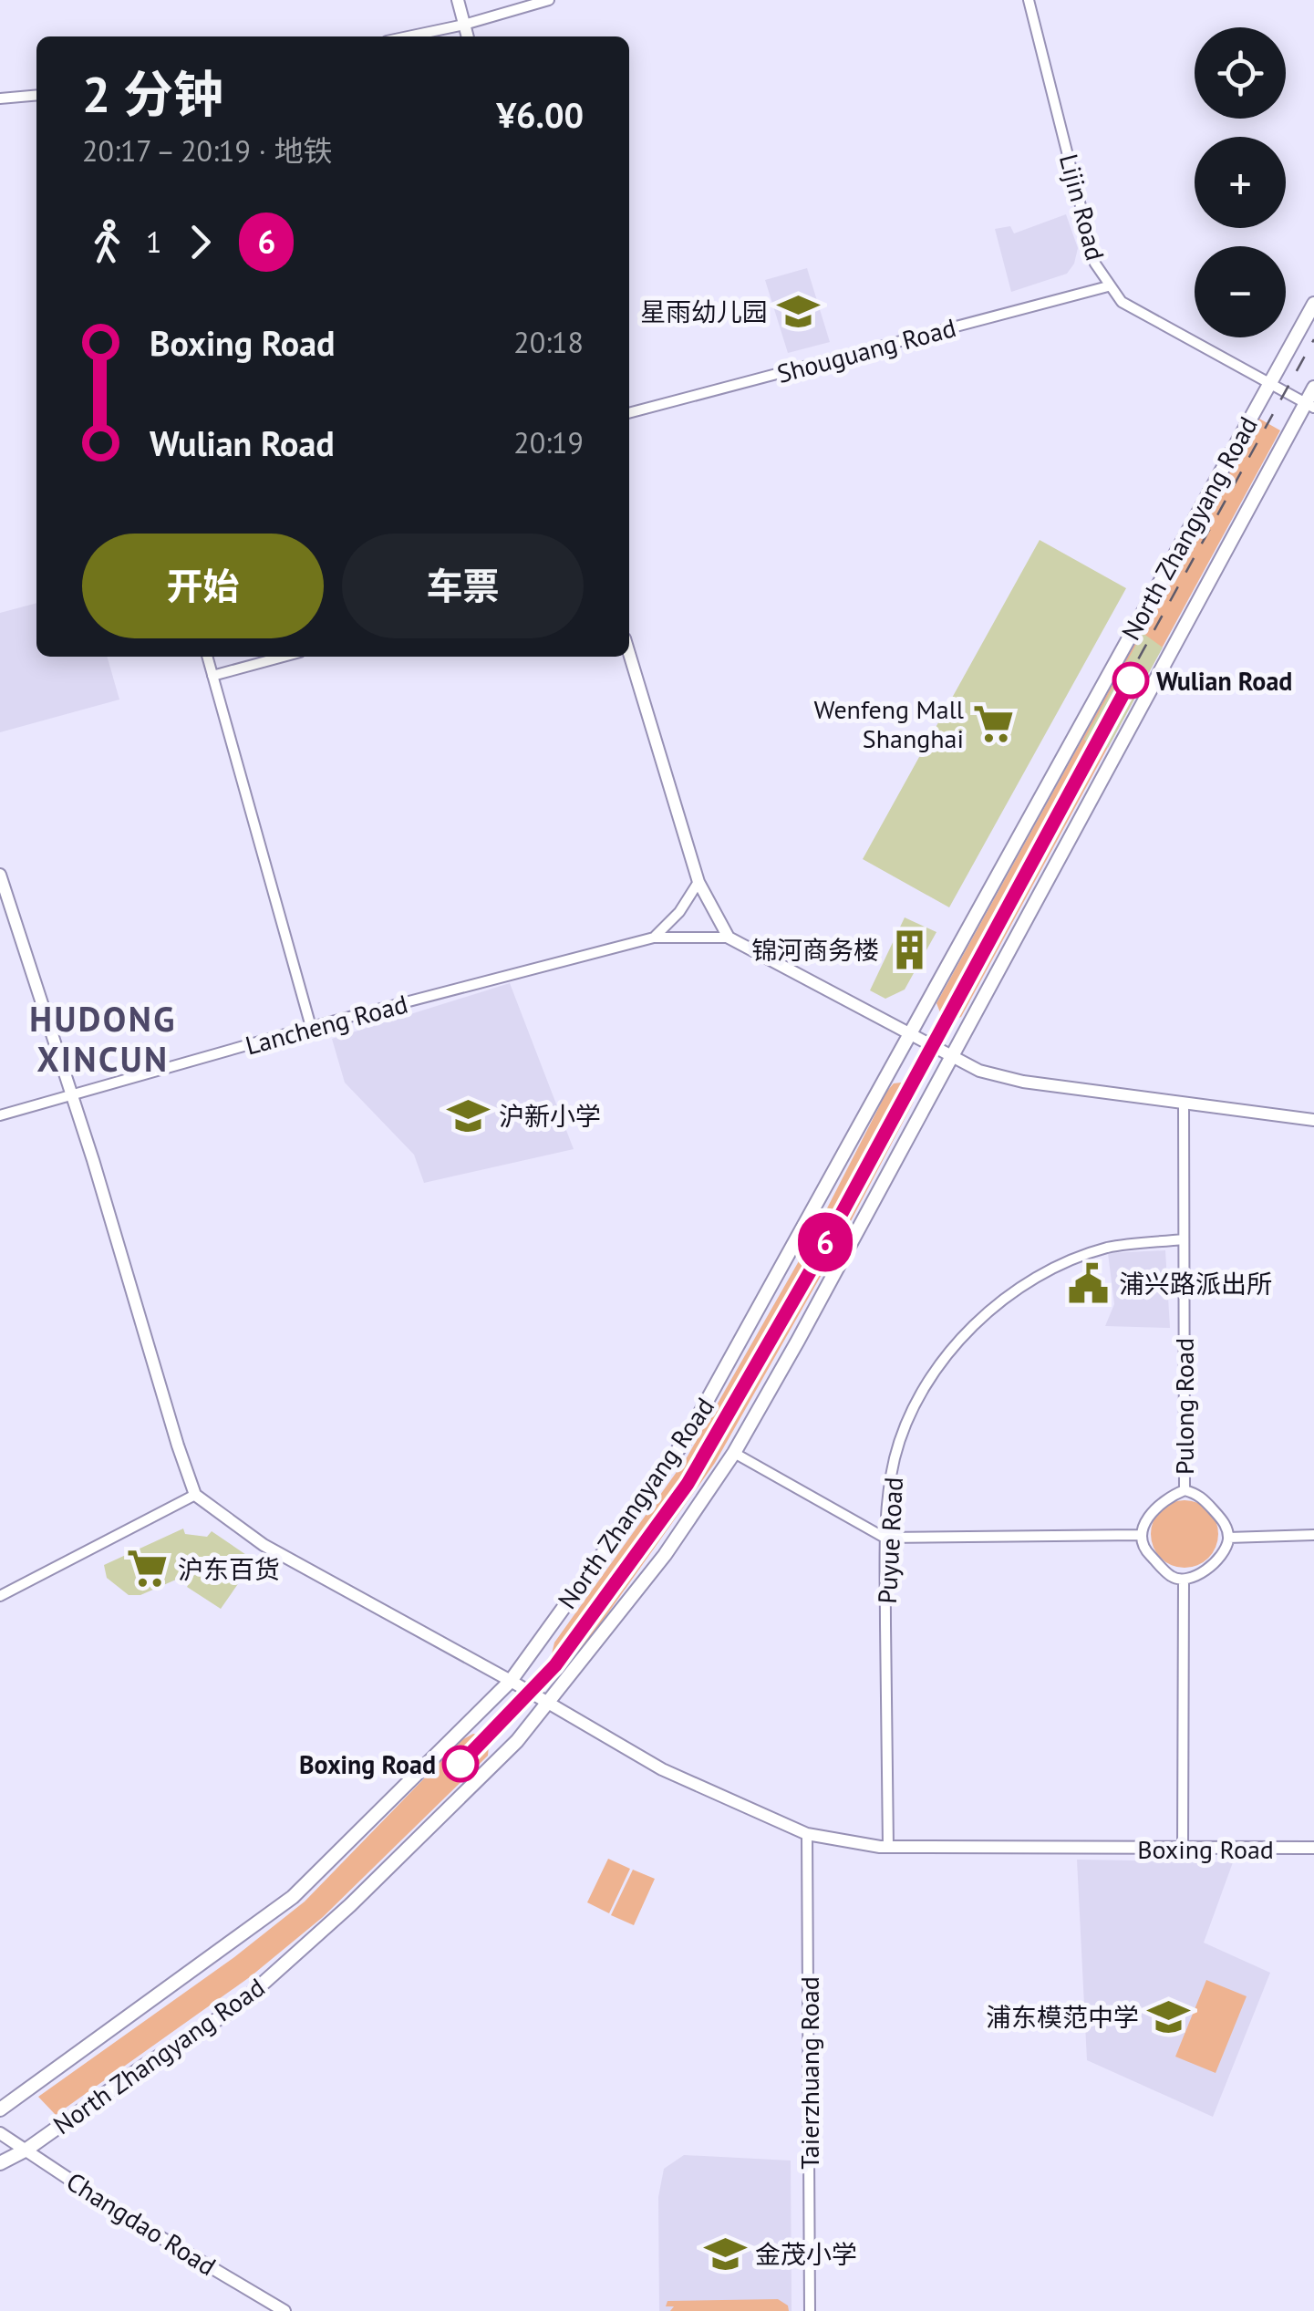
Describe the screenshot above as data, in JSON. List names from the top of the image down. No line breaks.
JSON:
{"streets":{"main road":["North Zhangyang Road"],"street":["Lijin Road","Shouguang Road","Lancheng Road","Pulong Road","Puyue Road","Boxing Road","Taierzhuang Road","Changdao Road"]},"crossings":[["Lijin Road","Shouguang Road"],["Lijin Road","North Zhangyang Road"],["North Zhangyang Road","Boxing Road"],["North Zhangyang Road","Changdao Road"],["Pulong Road","Puyue Road"],["Puyue Road","Boxing Road"],["Boxing Road","Taierzhuang Road"]],"districts":["HUDONG XINCUN"],"places":{"school or university":["星雨幼儿园","沪新小学","浦东模范中学","金茂小学"],"other":["Wulian Road","Boxing Road"],"supermarket":["Wenfeng Mall Shanghai","沪东百货"],"building":["锦河商务楼"],"public building":["浦兴路派出所"]},"lines":["metro line 6"],"page":{"on_map":"6","map_buttons":["+","−"],"heading":["2 分钟","20:17 – 20:19 · 地铁","¥6.00"],"legs":["1","6"],"list":[{"name":"Boxing Road","value":"20:18"},{"name":"Wulian Road","value":"20:19"}],"buttons":["开始","车票"]}}
